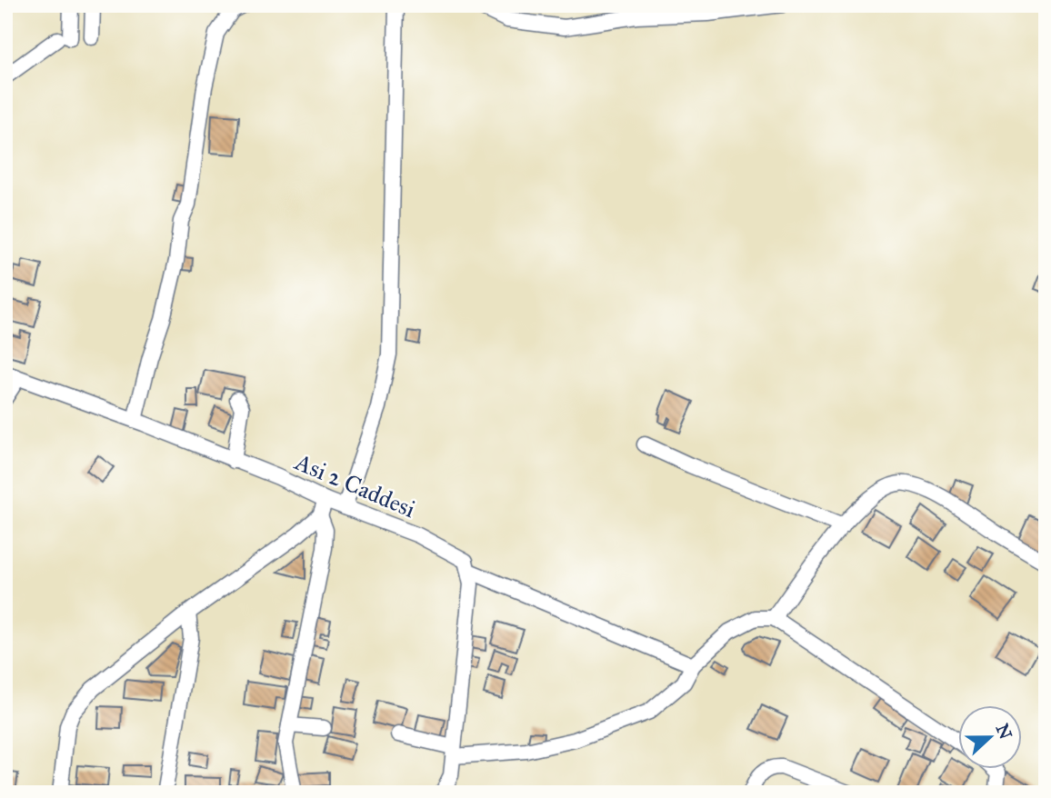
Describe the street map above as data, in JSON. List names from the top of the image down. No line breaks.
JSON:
{"streets":{"street":["Asi 2 Caddesi"]},"north":"right"}
